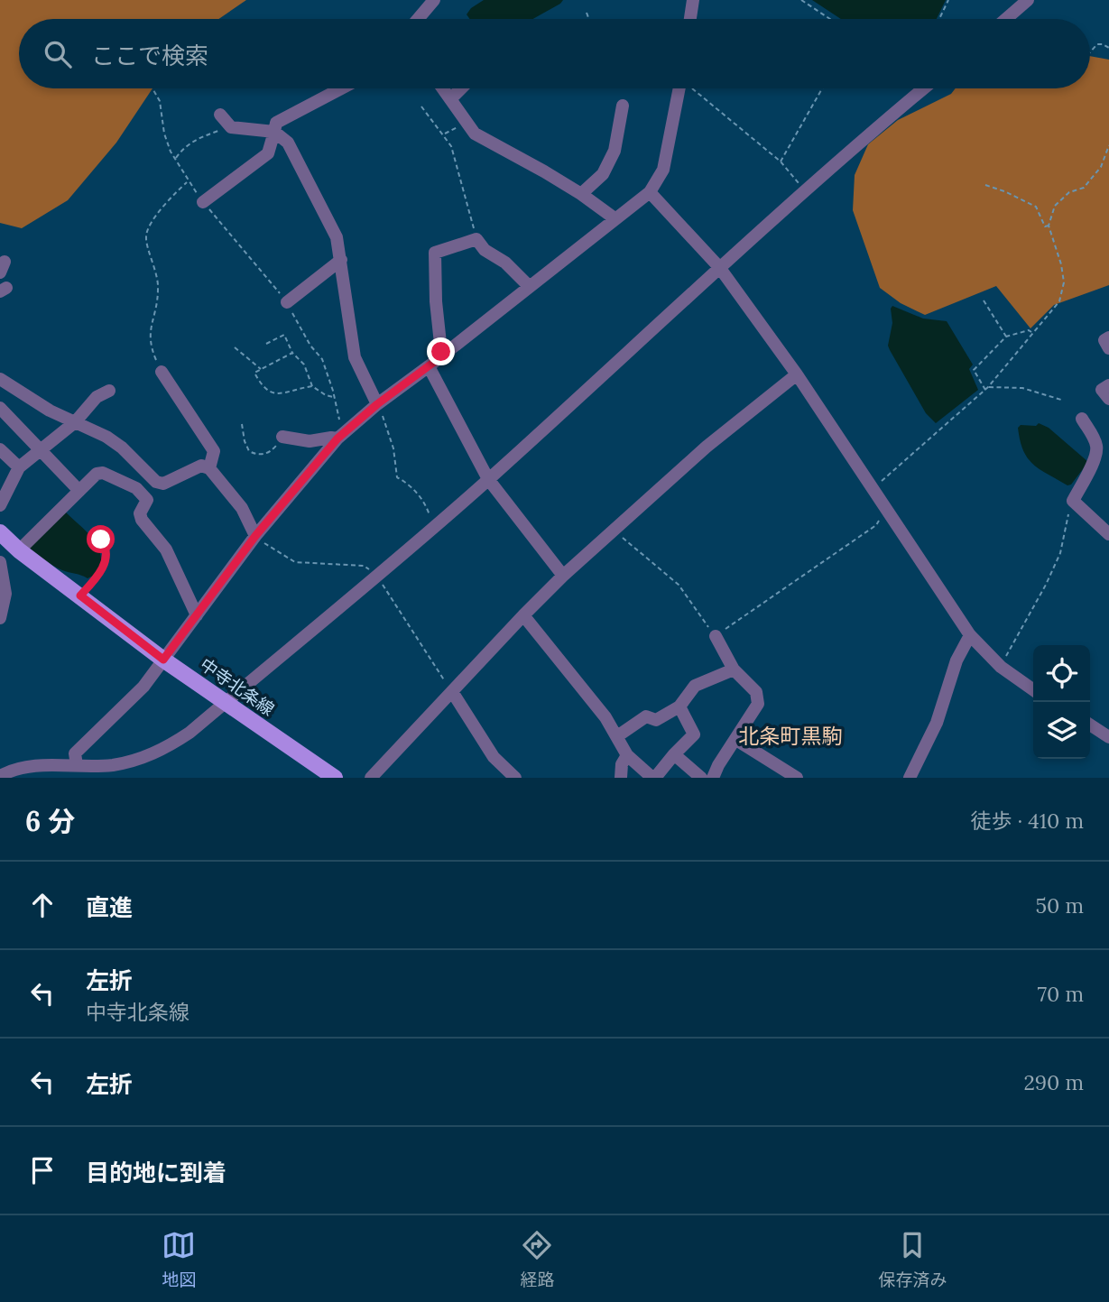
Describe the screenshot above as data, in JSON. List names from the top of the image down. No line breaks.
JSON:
{"streets":{"main road":["中寺北条線"]},"districts":["北条町黒駒"],"page":{"search":"ここで検索","heading":["6 分","徒歩 · 410 m"],"list":[["直進","50 m"],["左折","中寺北条線","70 m"],["左折","290 m"],"目的地に到着"],"nav":["地図","経路","保存済み"]}}
